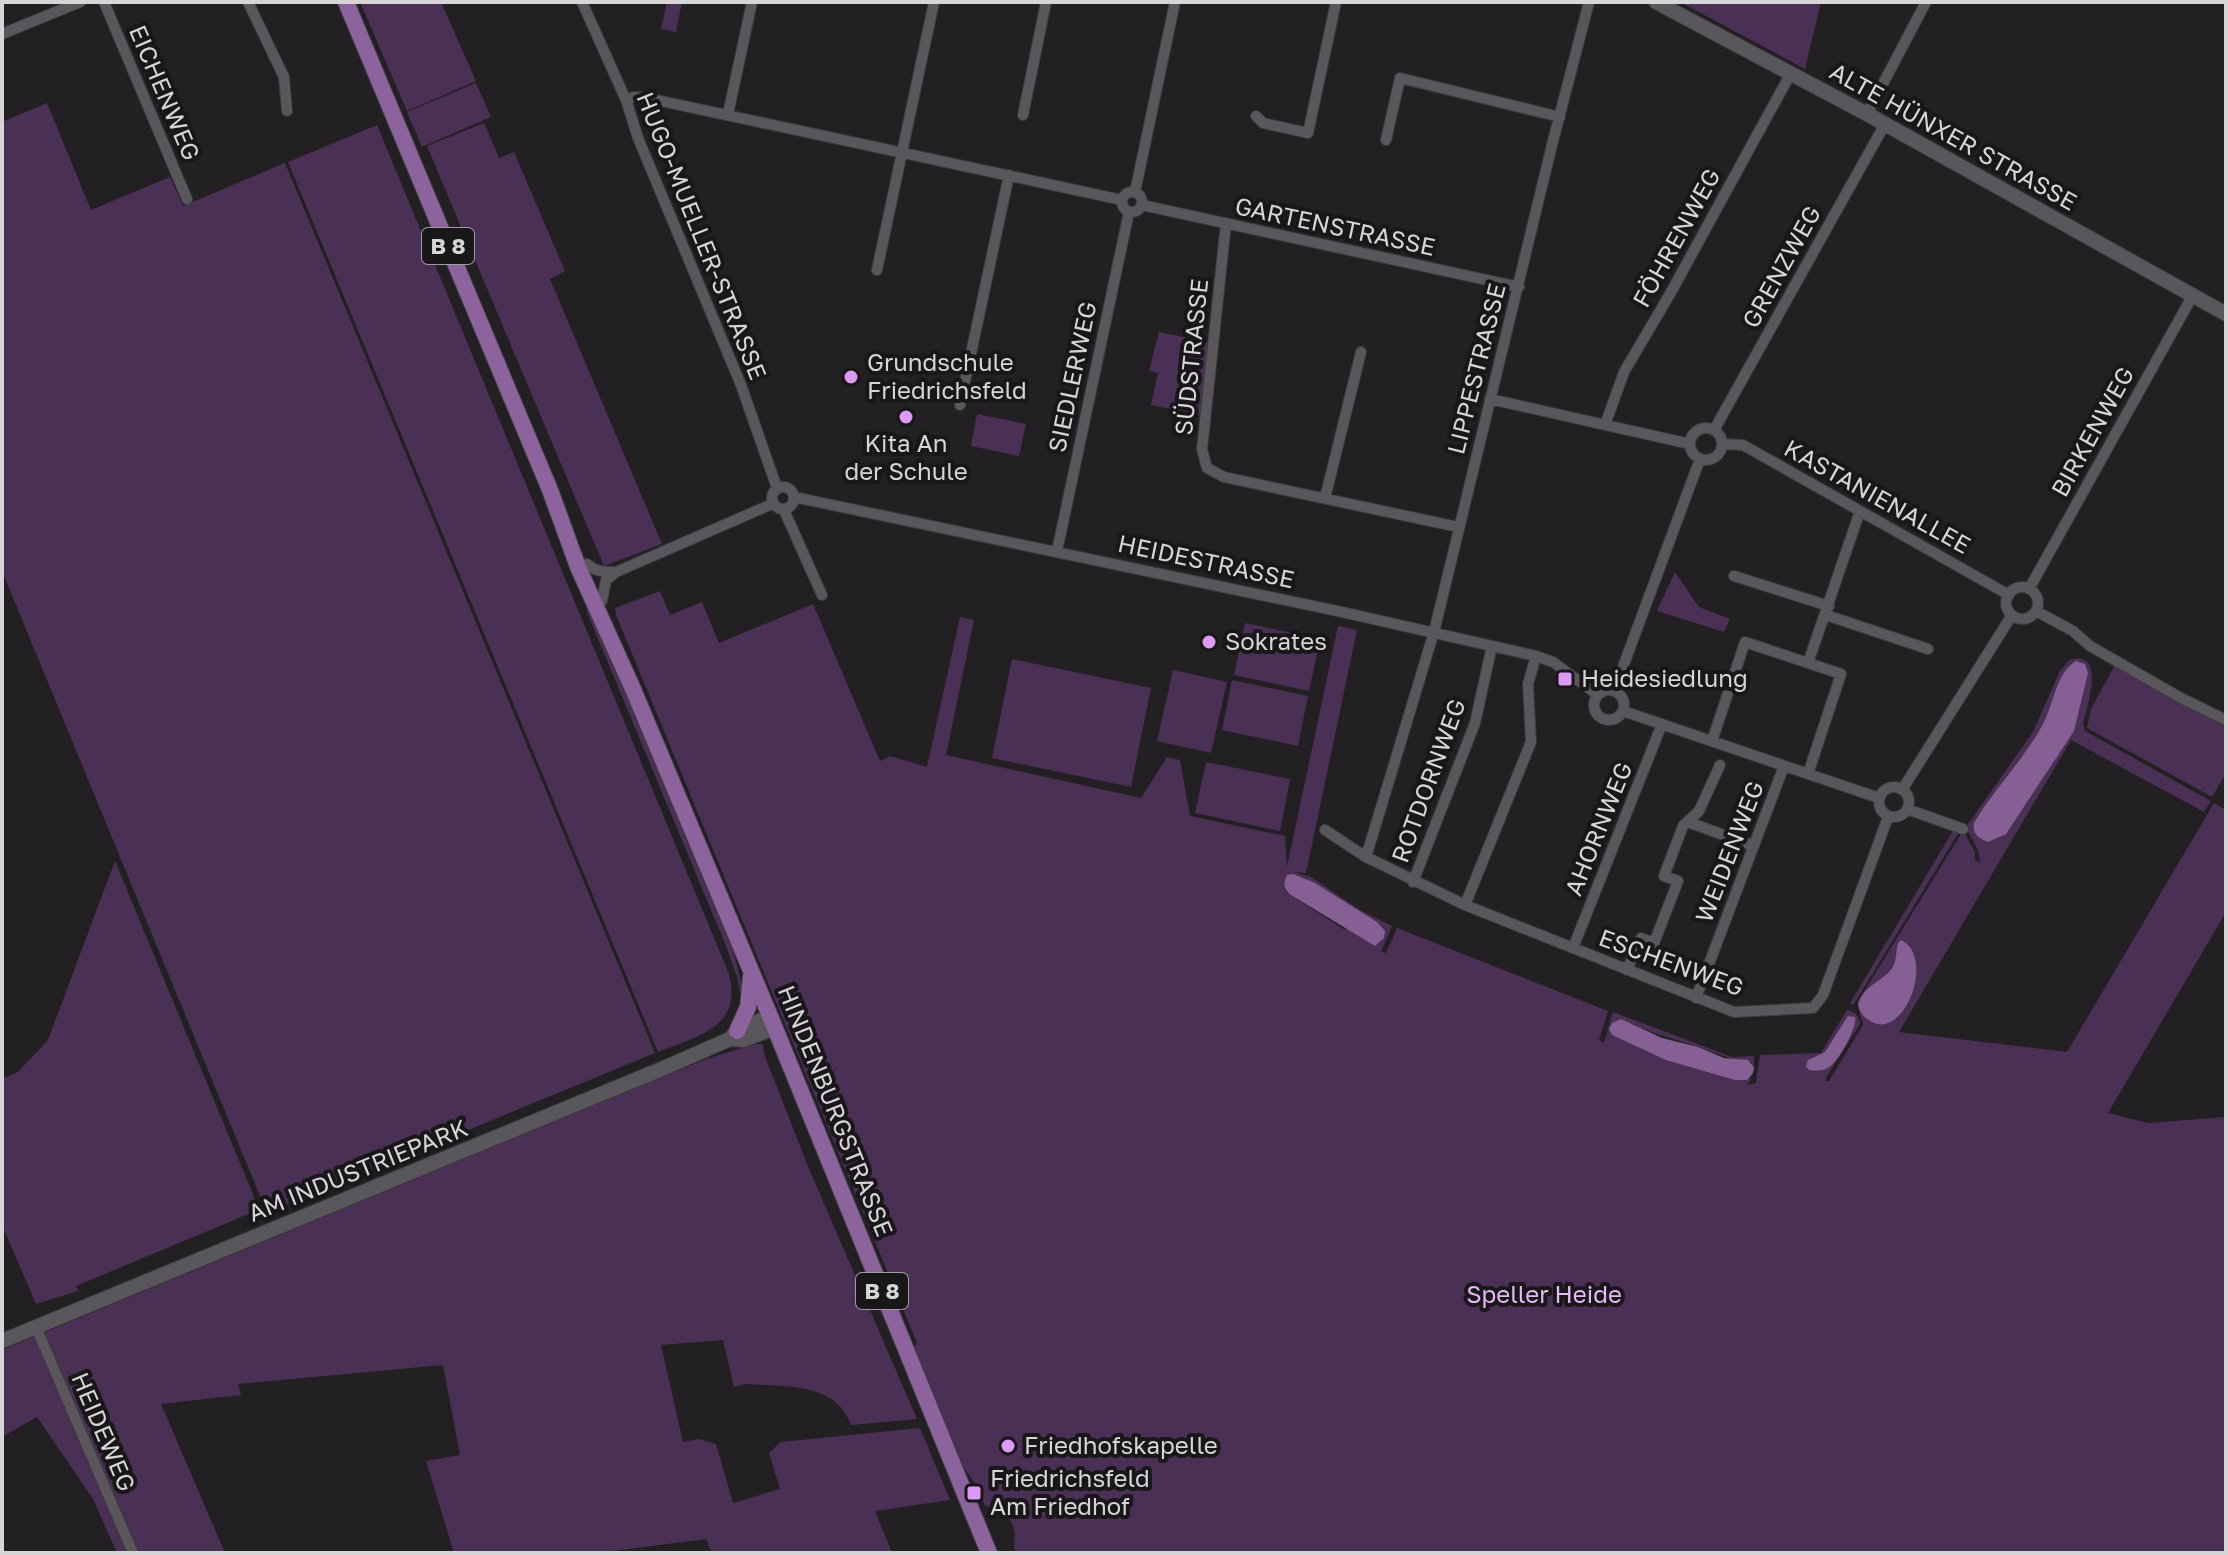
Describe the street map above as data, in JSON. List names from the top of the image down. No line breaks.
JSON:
{"streets":{"main road":["B 8","HINDENBURGSTRASSE"],"street":["EICHENWEG","ALTE HÜNXER STRASSE","GARTENSTRASSE","HUGO-MUELLER-STRASSE","FÖHRENWEG","GRENZWEG","SÜDSTRASSE","LIPPESTRASSE","SIEDLERWEG","BIRKENWEG","KASTANIENALLEE","HEIDESTRASSE","ROTDORNWEG","AHORNWEG","WEIDENWEG","ESCHENWEG","AM INDUSTRIEPARK","HEIDEWEG"]},"crossings":[["ALTE HÜNXER STRASSE","FÖHRENWEG"],["ALTE HÜNXER STRASSE","GRENZWEG"],["ALTE HÜNXER STRASSE","BIRKENWEG"],["GARTENSTRASSE","SÜDSTRASSE"],["GARTENSTRASSE","LIPPESTRASSE"],["GARTENSTRASSE","SIEDLERWEG"],["HUGO-MUELLER-STRASSE","HEIDESTRASSE"],["GRENZWEG","KASTANIENALLEE"],["SÜDSTRASSE","LIPPESTRASSE"],["LIPPESTRASSE","HEIDESTRASSE"],["LIPPESTRASSE","ROTDORNWEG"],["SIEDLERWEG","HEIDESTRASSE"],["BIRKENWEG","KASTANIENALLEE"],["HEIDESTRASSE","ROTDORNWEG"],["HEIDESTRASSE","AHORNWEG"],["HEIDESTRASSE","WEIDENWEG"],["HEIDESTRASSE","ESCHENWEG"],["ROTDORNWEG","ESCHENWEG"],["AHORNWEG","ESCHENWEG"],["WEIDENWEG","ESCHENWEG"],["HINDENBURGSTRASSE","AM INDUSTRIEPARK"],["AM INDUSTRIEPARK","HEIDEWEG"]],"parks":["Speller Heide"],"places":{"other":["Grundschule Friedrichsfeld","Kita An der Schule","Sokrates","Friedhofskapelle"],"transit":["Heidesiedlung","Friedrichsfeld Am Friedhof"]}}
